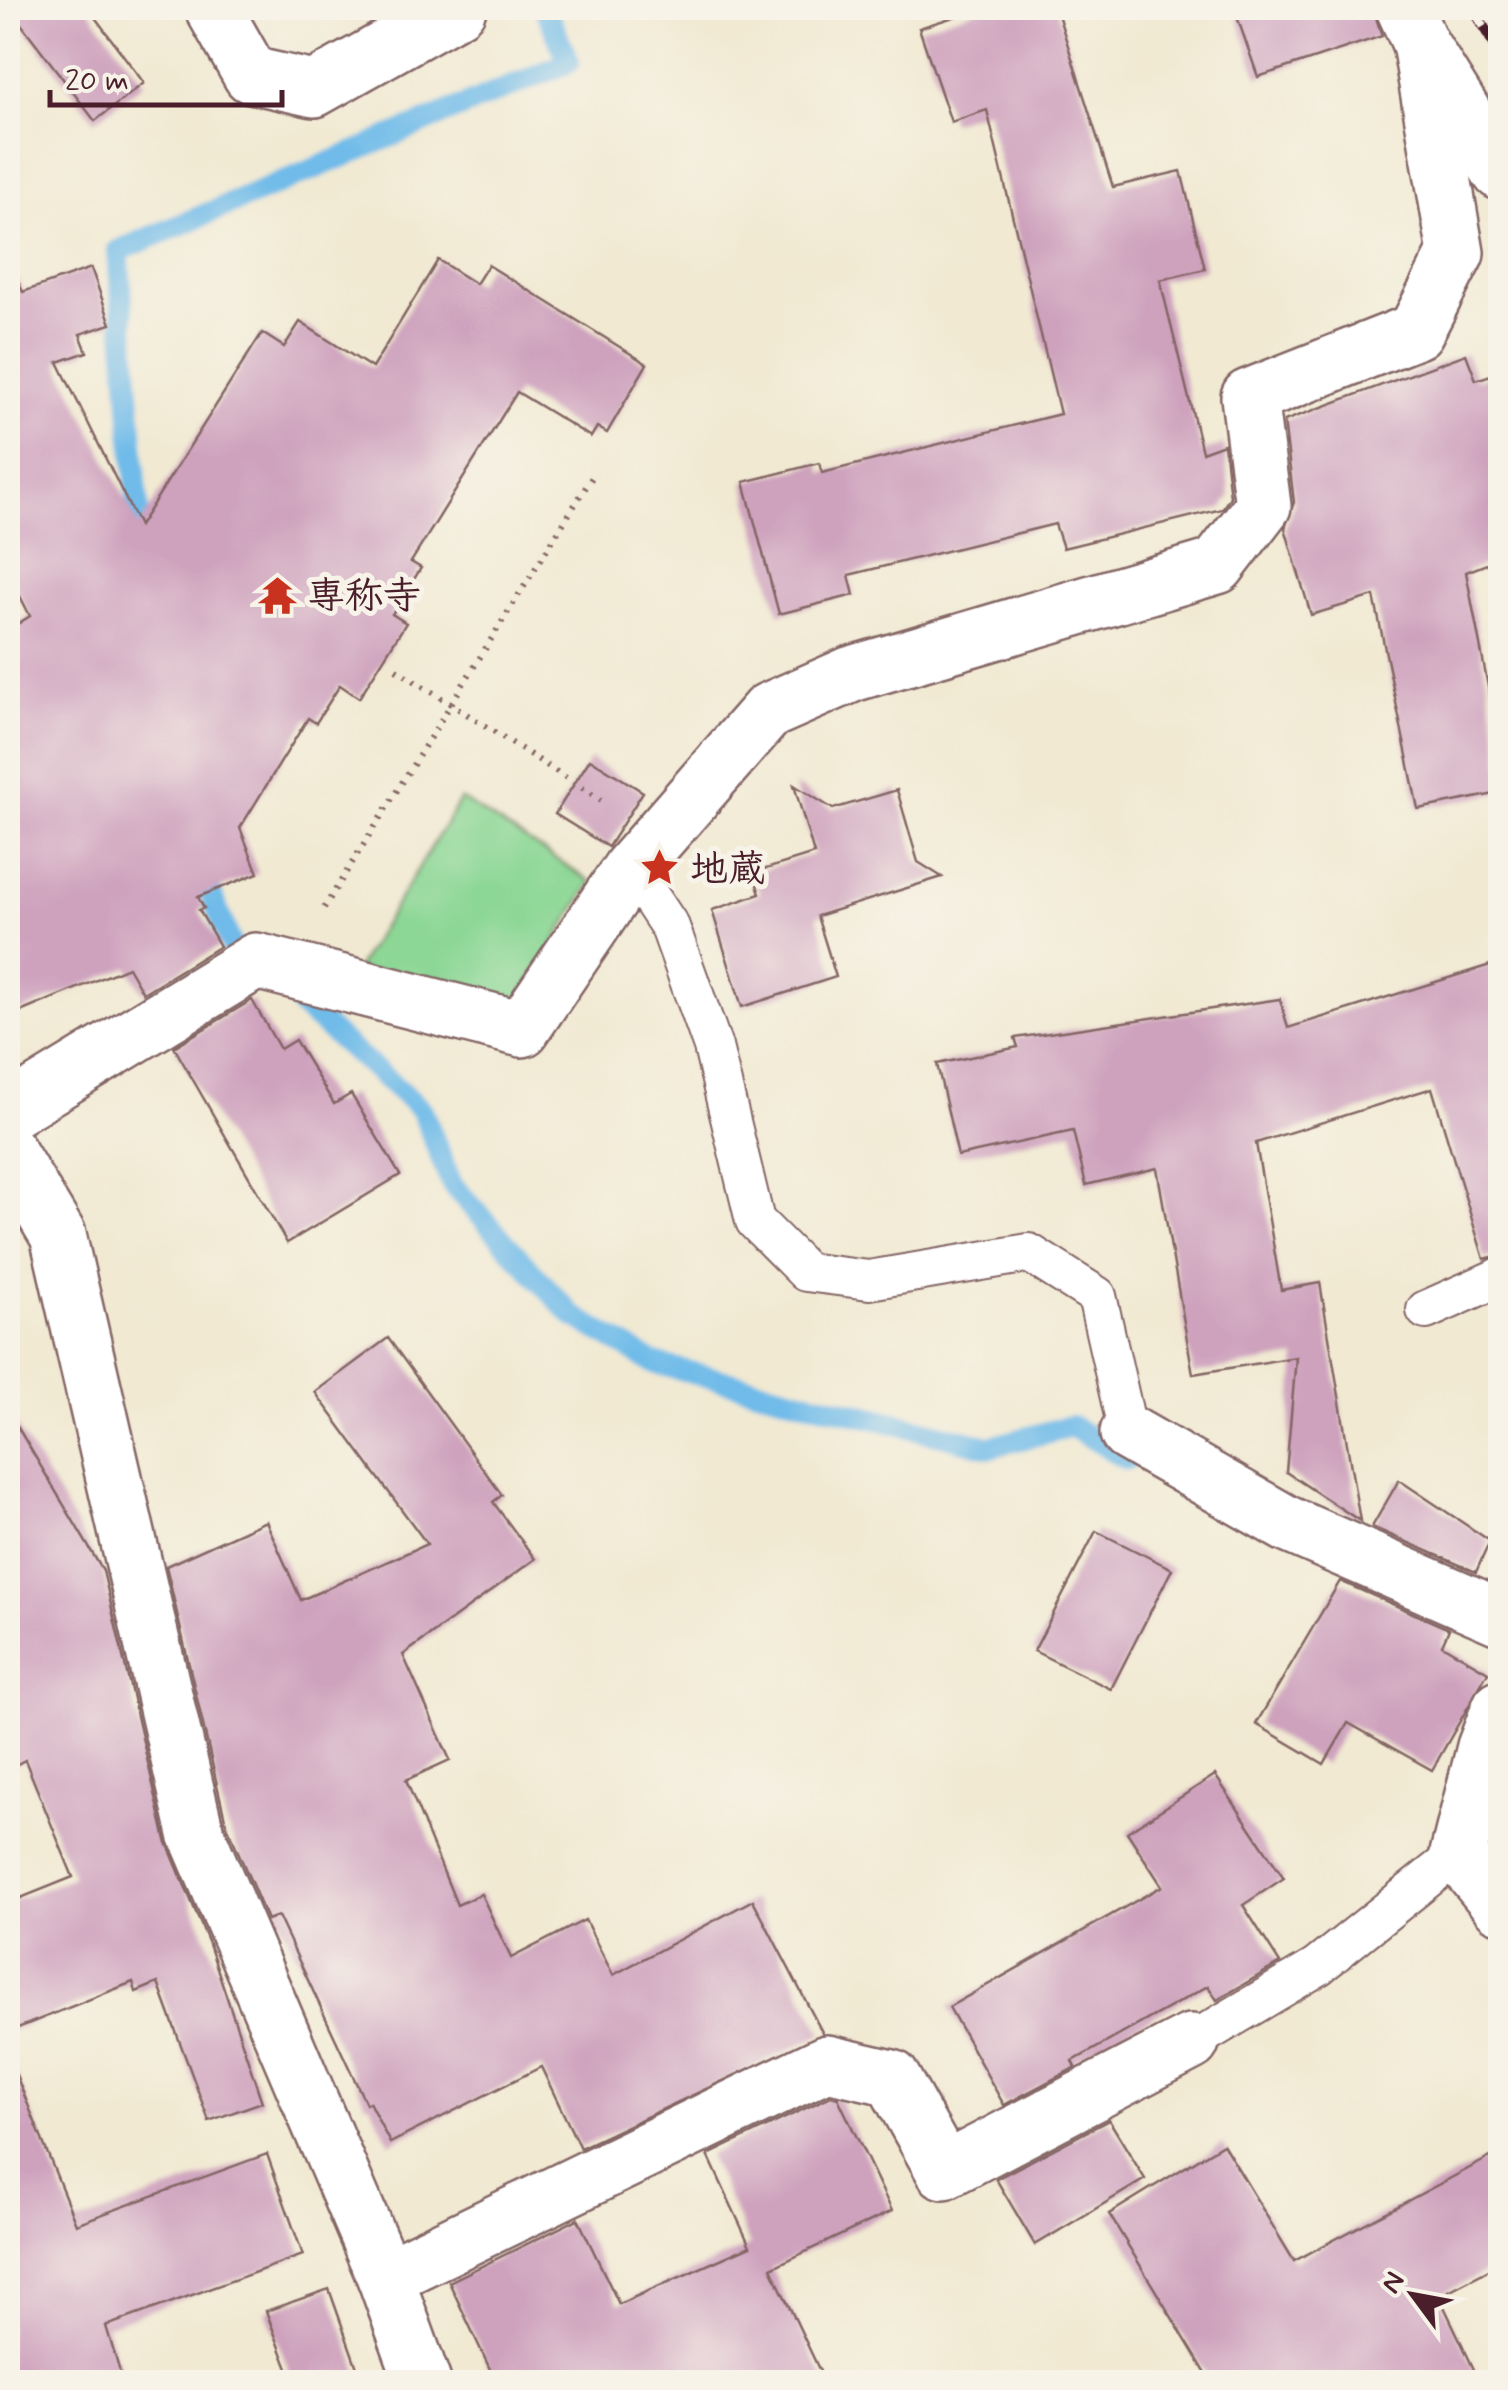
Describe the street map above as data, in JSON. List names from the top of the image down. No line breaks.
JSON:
{"places":{"temple":["専称寺"],"place":["地蔵"]},"scale_bar":"20 m","north":"top left"}
